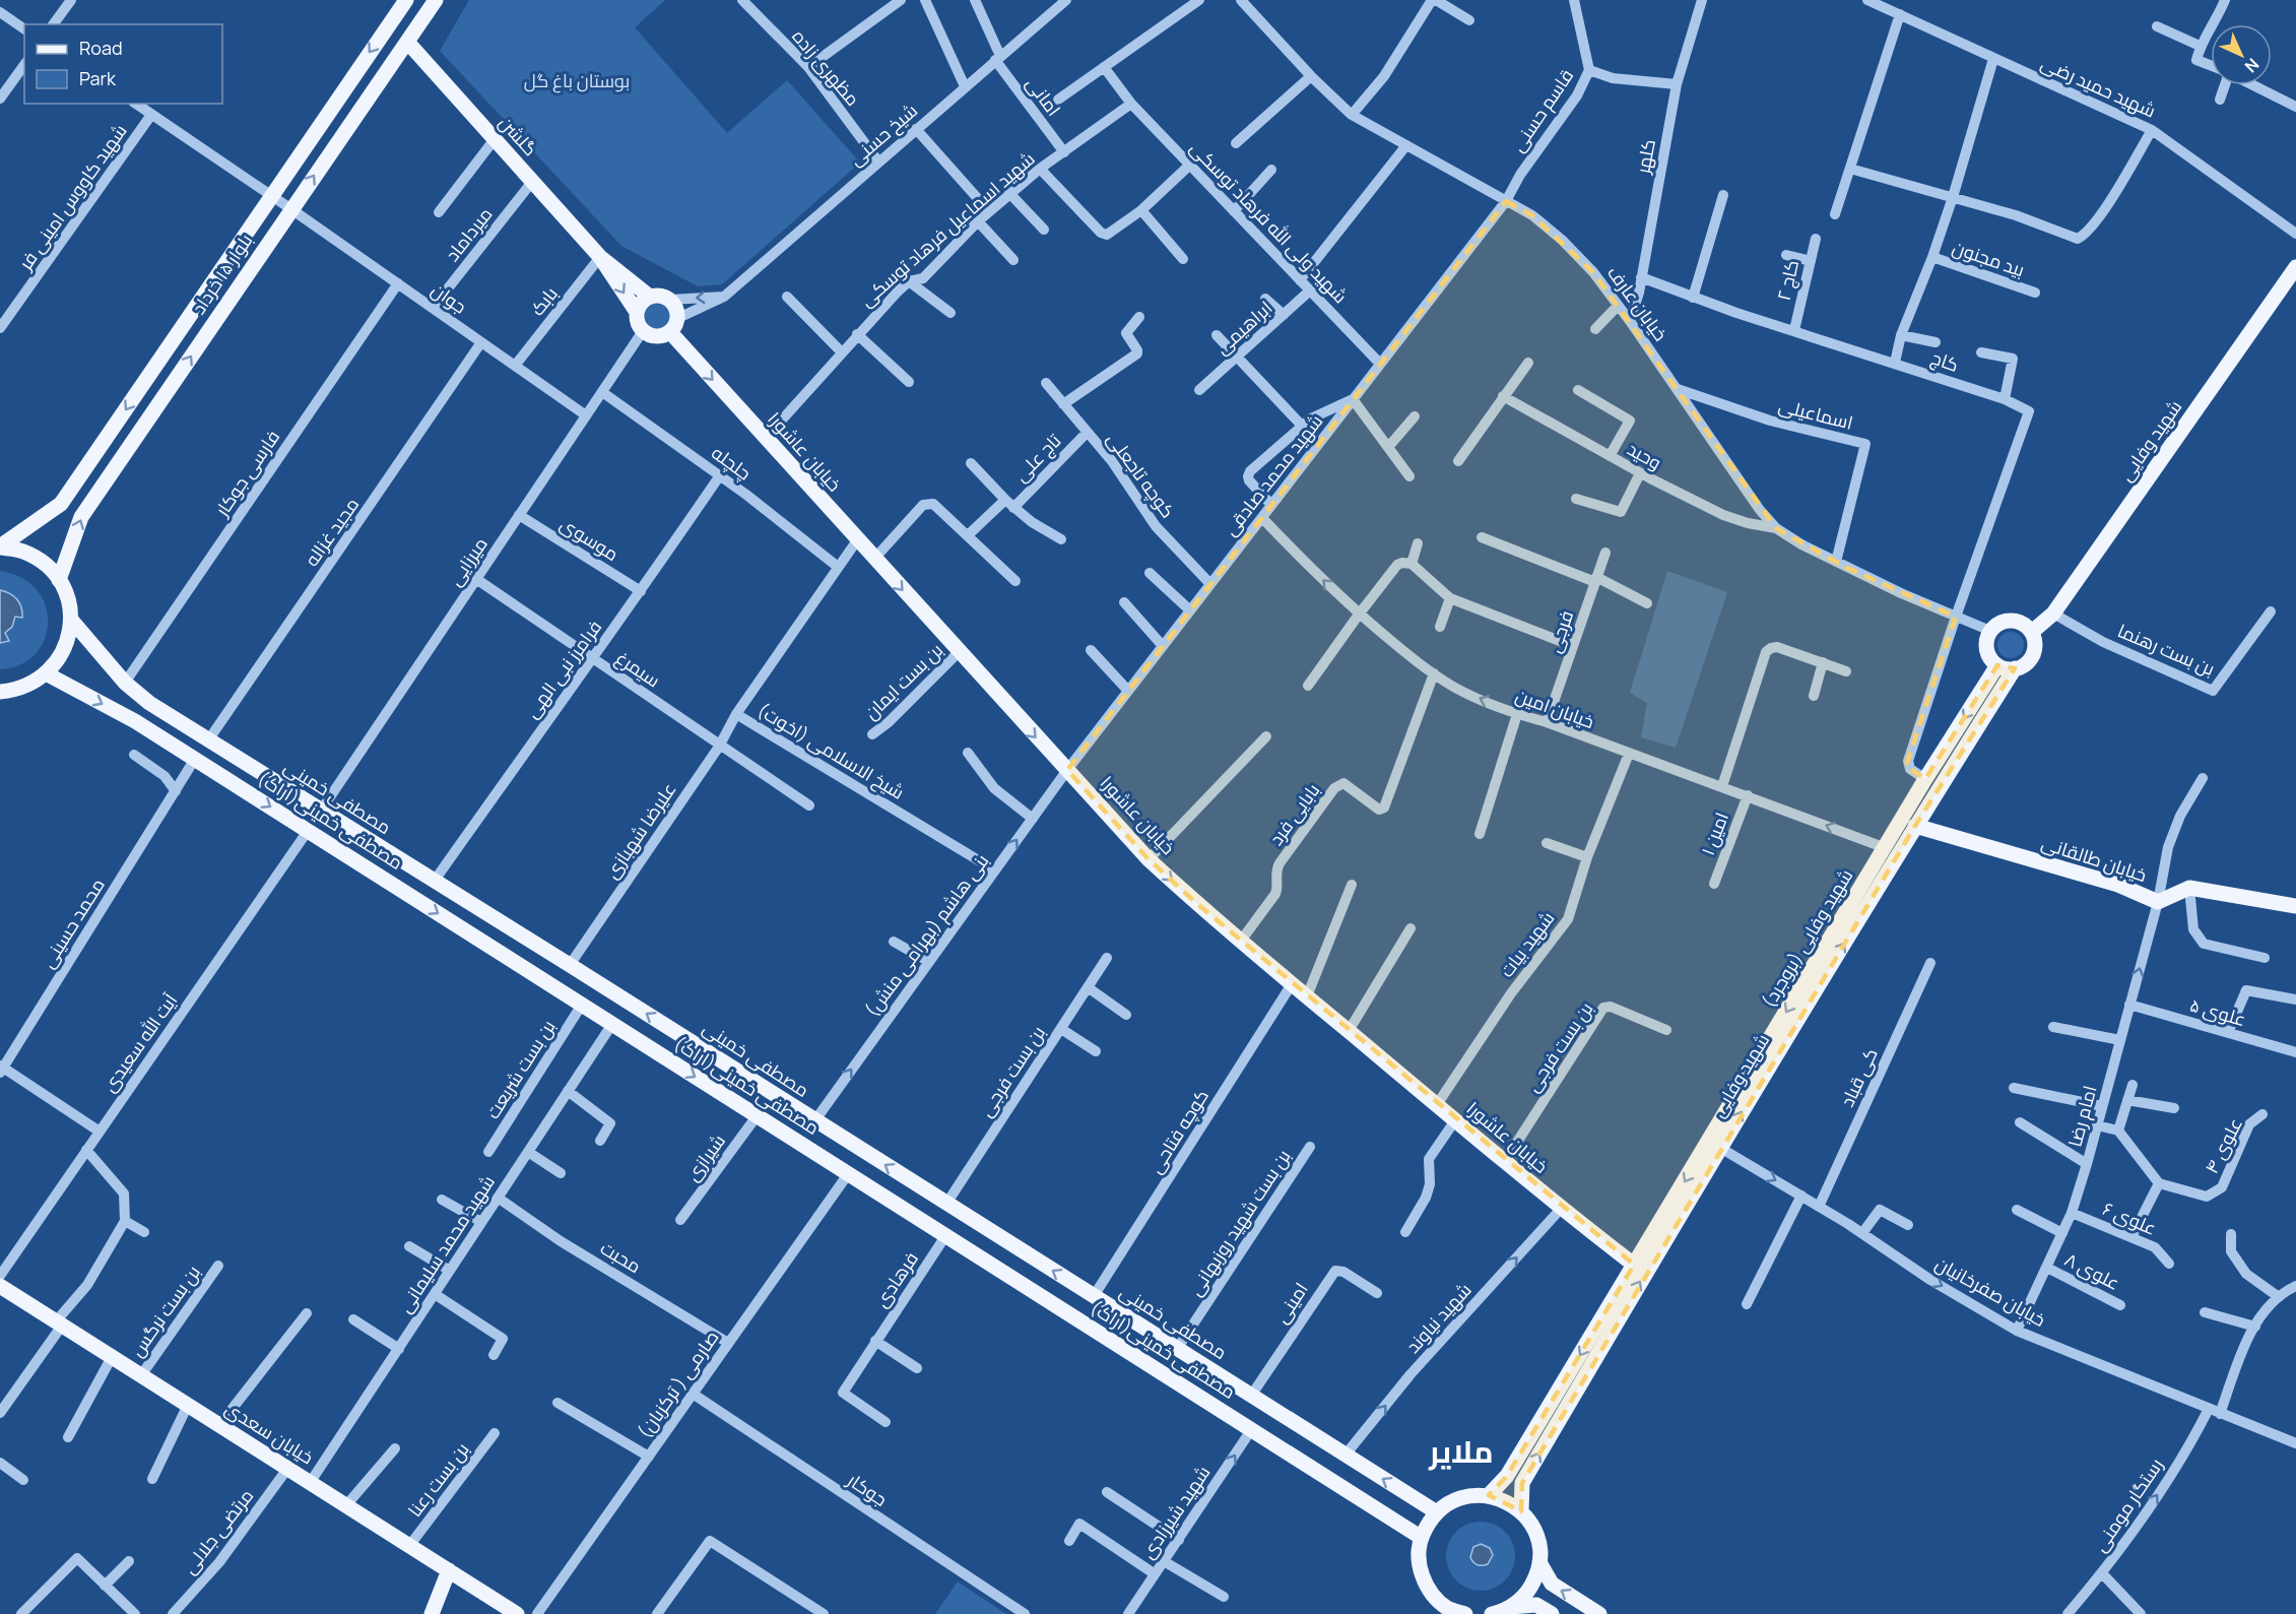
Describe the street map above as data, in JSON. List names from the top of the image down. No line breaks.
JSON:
{"streets":{"main road":["گلشن","بلوار ۱۵ خرداد","شهید وفایی","خیابان عاشورا","مصطفی خمینی","مصطفی خمینی(اراک)","خیابان طالقانی","شهید وفایی (بروجرد)","خیابان سعدی"],"street":["مظهری زاده","شهید حمید رضی","امانی","قاسم حسنی","شیخ حسنی","کلهر","شهید کاووس امینی فر","شهید ولی الله فرهاد توسکی","شهید اسماعیل فرهاد توسکی","میرداماد","بید مجنون","کاج ۲","جوان","بابک","خیابان عارف","ابراهیمی","کاج","اسماعیلی","وحید","تاج علی","چلچله","فارسی جوکار","کوچه تاجعلی","شهید محمد صادقی","مجید غزاله","موسوی","میرزایی","فرجی","بن بست رهنما","فرامرز نبی الهی","سیمرغ","بن بست ایمان","خیابان امین","شیخ الاسلامی (اخوت)","بابایی فرد","علیرضا شهبازی","امین ۱","محمد حسینی","بنی هاشم (بهرامی منش)","شهید بیات","علوی ۵","آیت الله سعیدی","بن بست فرجی","بن بست شریعت","کی قباد","امام رضا","کوچه فتاحی","علوی ۴","شیرازی","علوی ۶","بن بست شهید روزبهانی","شهید محمد سلیمانی","محبت","علوی ۸","فرهادی","خیابان صفرخانیان","امینی","بن بست نرگس","شهید نیاوند","صارمی ( ترکزبان)","بن بست رعنا","جوکار","رستگار مومنی","شهید شیرزادی","مرتضی جلالی"]},"crossings":[["مظهری زاده","شیخ حسنی"],["امانی","شیخ حسنی"],["امانی","شهید اسماعیل فرهاد توسکی"],["قاسم حسنی","خیابان عارف"],["قاسم حسنی","شهید محمد صادقی"],["شیخ حسنی","خیابان عاشورا"],["شیخ حسنی","میرزایی"],["گلشن","میرداماد"],["گلشن","بلوار ۱۵ خرداد"],["گلشن","بابک"],["کلهر","خیابان عارف"],["کلهر","کاج"],["شهید کاووس امینی فر","جوان"],["شهید ولی الله فرهاد توسکی","شهید اسماعیل فرهاد توسکی"],["شهید ولی الله فرهاد توسکی","ابراهیمی"],["شهید ولی الله فرهاد توسکی","شهید محمد صادقی"],["شهید اسماعیل فرهاد توسکی","خیابان عاشورا"],["میرداماد","جوان"],["بید مجنون","کاج"],["بلوار ۱۵ خرداد","جوان"],["کاج ۲","کاج"],["جوان","بابک"],["جوان","فارسی جوکار"],["جوان","مجید غزاله"],["جوان","میرزایی"],["خیابان عارف","کاج"],["خیابان عارف","اسماعیلی"],["خیابان عارف","شهید وفایی"],["خیابان عارف","وحید"],["خیابان عارف","شهید محمد صادقی"],["خیابان عارف","شهید وفایی (بروجرد)"],["شهید وفایی","بن بست رهنما"],["شهید وفایی","خیابان طالقانی"],["شهید وفایی","شهید وفایی (بروجرد)"],["شهید وفایی","خیابان صفرخانیان"],["خیابان عاشورا","شهید محمد صادقی"],["خیابان عاشورا","میرزایی"],["خیابان عاشورا","بن بست ایمان"],["خیابان عاشورا","شیخ الاسلامی (اخوت)"],["خیابان عاشورا","بابایی فرد"],["خیابان عاشورا","بنی هاشم (بهرامی منش)"],["خیابان عاشورا","شهید وفایی (بروجرد)"],["خیابان عاشورا","شهید بیات"],["خیابان عاشورا","بن بست فرجی"],["خیابان عاشورا","کوچه فتاحی"],["خیابان عاشورا","شهید نیاوند"],["تاج علی","کوچه تاجعلی"],["چلچله","میرزایی"],["چلچله","فرامرز نبی الهی"],["چلچله","شیخ الاسلامی (اخوت)"],["فارسی جوکار","مصطفی خمینی"],["کوچه تاجعلی","شهید محمد صادقی"],["شهید محمد صادقی","خیابان امین"],["شهید محمد صادقی","بنی هاشم (بهرامی منش)"],["مجید غزاله","مصطفی خمینی"],["موسوی","میرزایی"],["موسوی","فرامرز نبی الهی"],["میرزایی","سیمرغ"],["میرزایی","مصطفی خمینی"],["فرجی","خیابان امین"],["فرامرز نبی الهی","سیمرغ"],["فرامرز نبی الهی","مصطفی خمینی"],["سیمرغ","علیرضا شهبازی"],["خیابان امین","بابایی فرد"],["خیابان امین","امین ۱"],["خیابان امین","شهید وفایی (بروجرد)"],["خیابان امین","شهید بیات"],["شیخ الاسلامی (اخوت)","علیرضا شهبازی"],["شیخ الاسلامی (اخوت)","بنی هاشم (بهرامی منش)"],["مصطفی خمینی","علیرضا شهبازی"],["مصطفی خمینی","بنی هاشم (بهرامی منش)"],["مصطفی خمینی","بن بست فرجی"],["مصطفی خمینی","کوچه فتاحی"],["مصطفی خمینی","بن بست شهید روزبهانی"],["مصطفی خمینی","امینی"],["مصطفی خمینی","شهید نیاوند"],["مصطفی خمینی(اراک)","محمد حسینی"],["مصطفی خمینی(اراک)","آیت الله سعیدی"],["مصطفی خمینی(اراک)","بن بست شریعت"],["مصطفی خمینی(اراک)","شیرازی"],["مصطفی خمینی(اراک)","شهید محمد سلیمانی"],["مصطفی خمینی(اراک)","فرهادی"],["مصطفی خمینی(اراک)","صارمی ( ترکزبان)"],["مصطفی خمینی(اراک)","شهید شیرزادی"],["خیابان طالقانی","امام رضا"],["علوی ۵","امام رضا"],["کی قباد","خیابان صفرخانیان"],["امام رضا","علوی ۶"],["امام رضا","علوی ۸"],["امام رضا","خیابان صفرخانیان"],["شهید محمد سلیمانی","محبت"],["شهید محمد سلیمانی","خیابان سعدی"],["محبت","صارمی ( ترکزبان)"],["خیابان صفرخانیان","رستگار مومنی"],["بن بست نرگس","خیابان سعدی"],["صارمی ( ترکزبان)","جوکار"],["خیابان سعدی","بن بست رعنا"],["خیابان سعدی","مرتضی جلالی"]],"one_way":["خیابان عاشورا","خیابان امین","مصطفی خمینی","مصطفی خمینی(اراک)","بنی هاشم (بهرامی منش)","شهید وفایی (بروجرد)","خیابان صفرخانیان","شهید نیاوند","رستگار مومنی","شهید شیرزادی"],"districts":["ملایر"],"parks":["بوستان باغ گل"],"legend":["Road","Park"],"north":"bottom right"}
